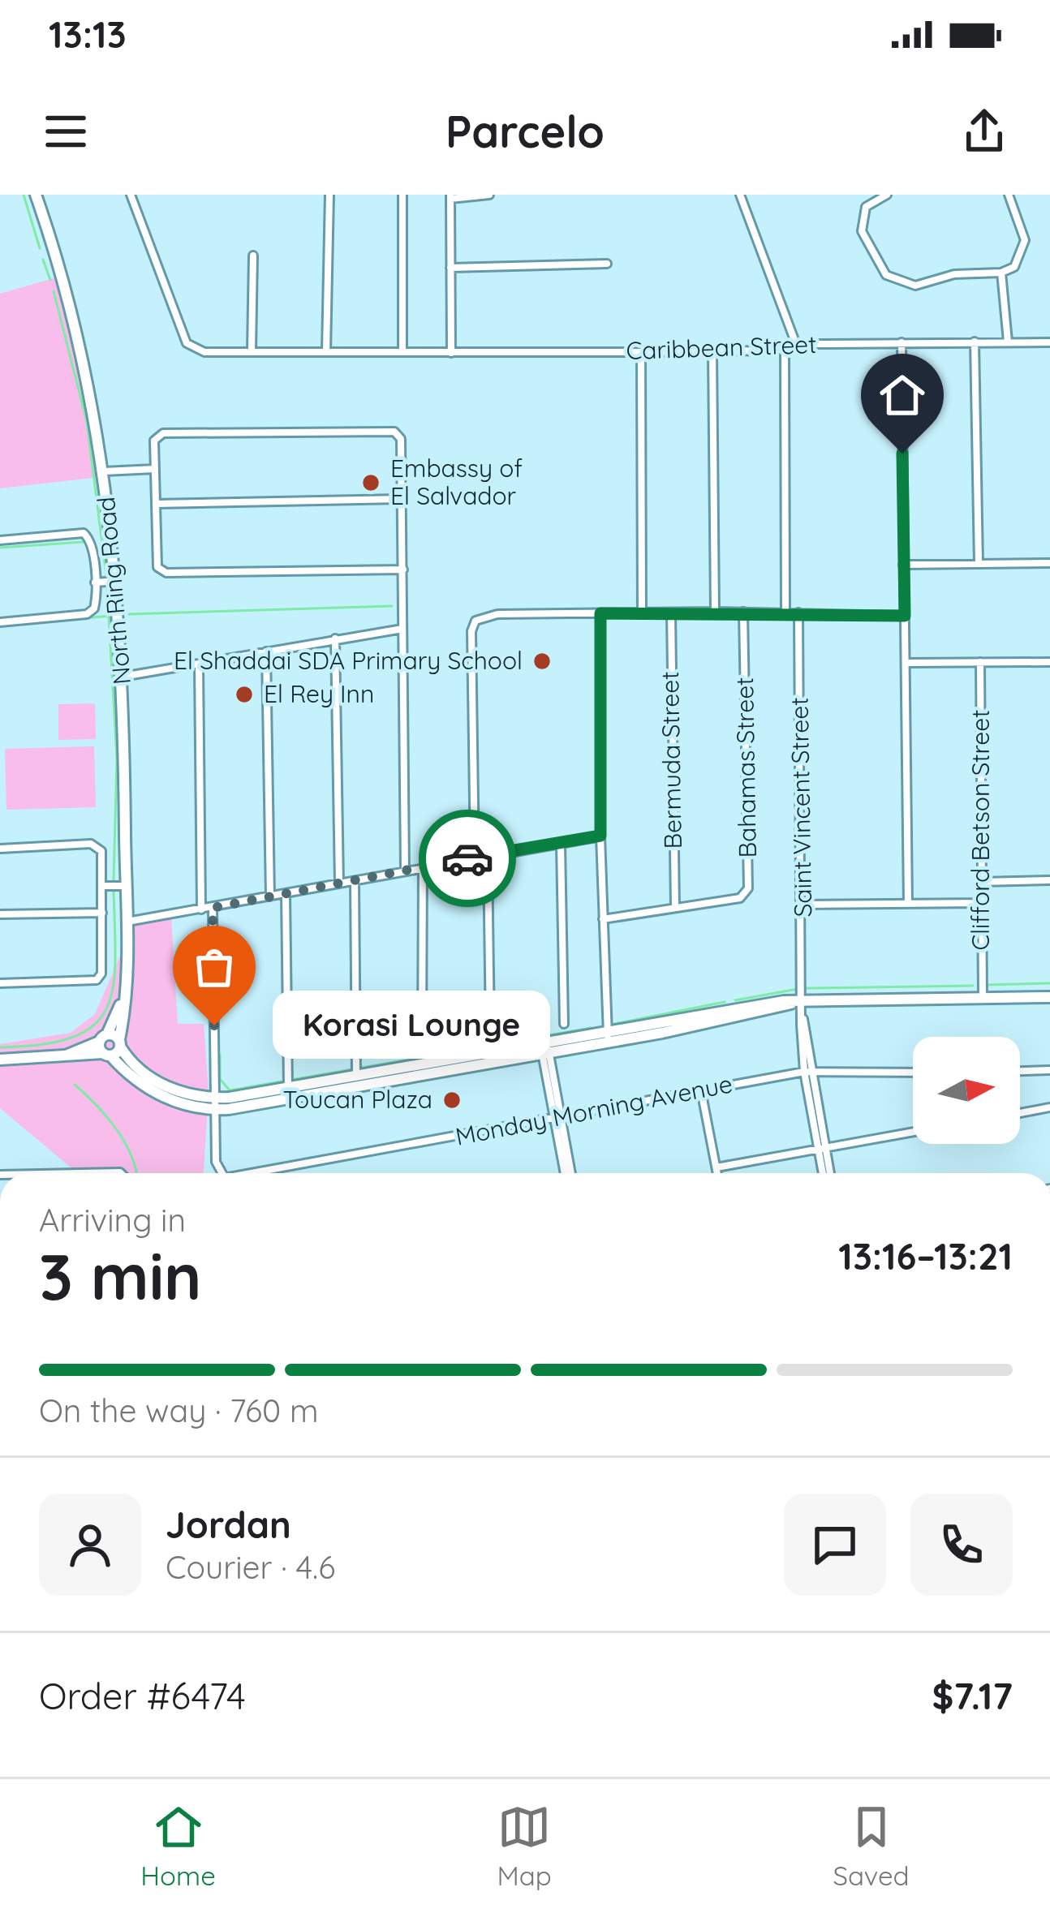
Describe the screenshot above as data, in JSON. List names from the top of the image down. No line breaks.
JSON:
{"streets":{"main road":["North Ring Road"],"street":["Caribbean Street","Bermuda Street","Bahamas Street","Saint Vincent Street","Clifford Betson Street","Monday Morning Avenue"]},"crossings":[["Bermuda Street","Bahamas Street"],["Saint Vincent Street","Monday Morning Avenue"]],"places":["Embassy of El Salvador","El Shaddai SDA Primary School","El Rey Inn","Korasi Lounge","Toucan Plaza"],"north":"right","page":{"status":"13:13","header":"Parcelo","bubble":"Korasi Lounge","heading":["3 min","Arriving in","13:16–13:21"],"panel":["Jordan","Courier · 4.6","Order #6474","$7.17"],"bar":"On the way · 760 m","tabs":["Home","Map","Saved"]}}
